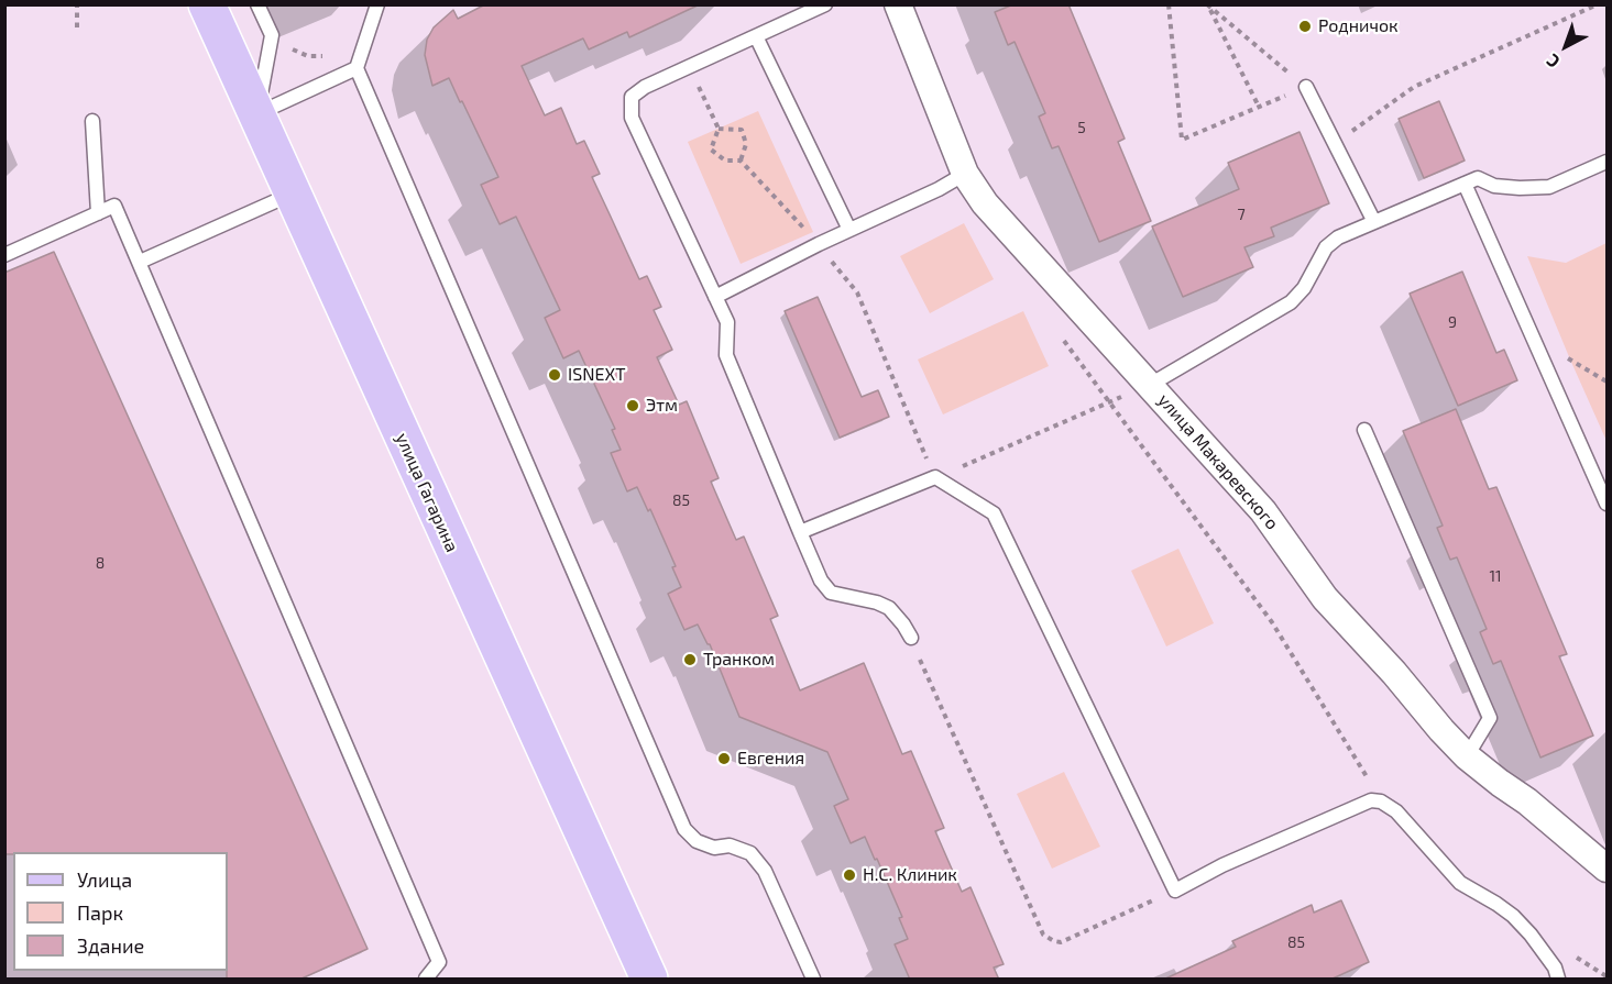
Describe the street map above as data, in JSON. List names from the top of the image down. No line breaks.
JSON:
{"streets":{"main road":["улица Гагарина"],"street":["улица Макаревского"]},"places":["Родничок","ISNEXT","Этм","Транком","Евгения","Н.С. Клиник"],"house_numbers":["5","7","9","85","8","11","85"],"legend":["Улица","Парк","Здание"],"north":"bottom left"}
